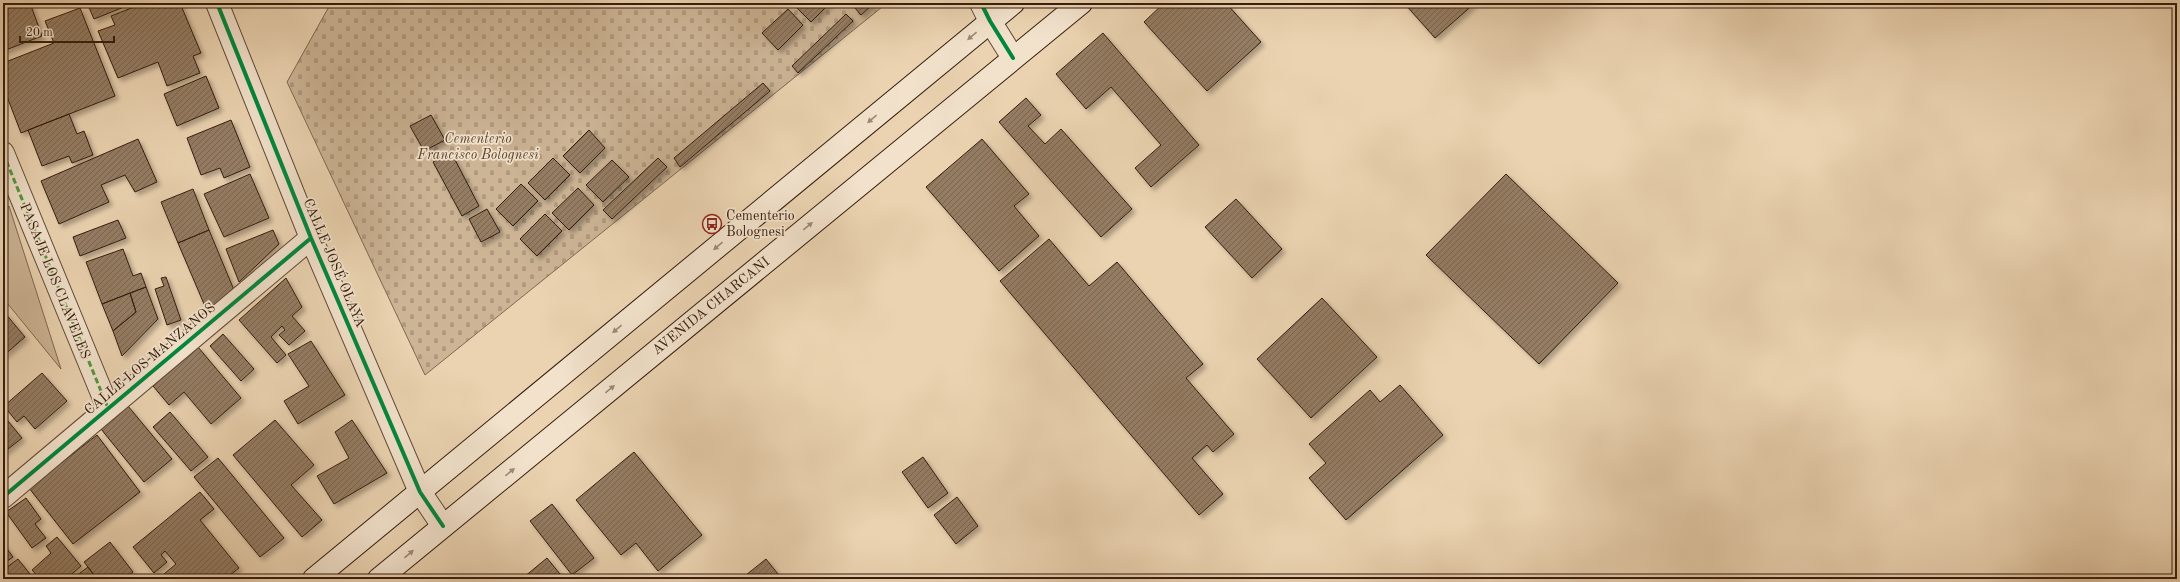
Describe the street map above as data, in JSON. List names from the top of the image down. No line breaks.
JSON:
{"streets":{"main road":["CALLE JOSÉ OLAYA","PASAJE LOS CLAVELES","AVENIDA CHARCANI","CALLE LOS MANZANOS"]},"crossings":[["CALLE JOSÉ OLAYA","AVENIDA CHARCANI"],["CALLE JOSÉ OLAYA","CALLE LOS MANZANOS"],["PASAJE LOS CLAVELES","CALLE LOS MANZANOS"]],"parks":["Cementerio Francisco Bolognesi"],"places":{"bus stop":["Cementerio Bolognesi"]},"scale_bar":"20 m"}
